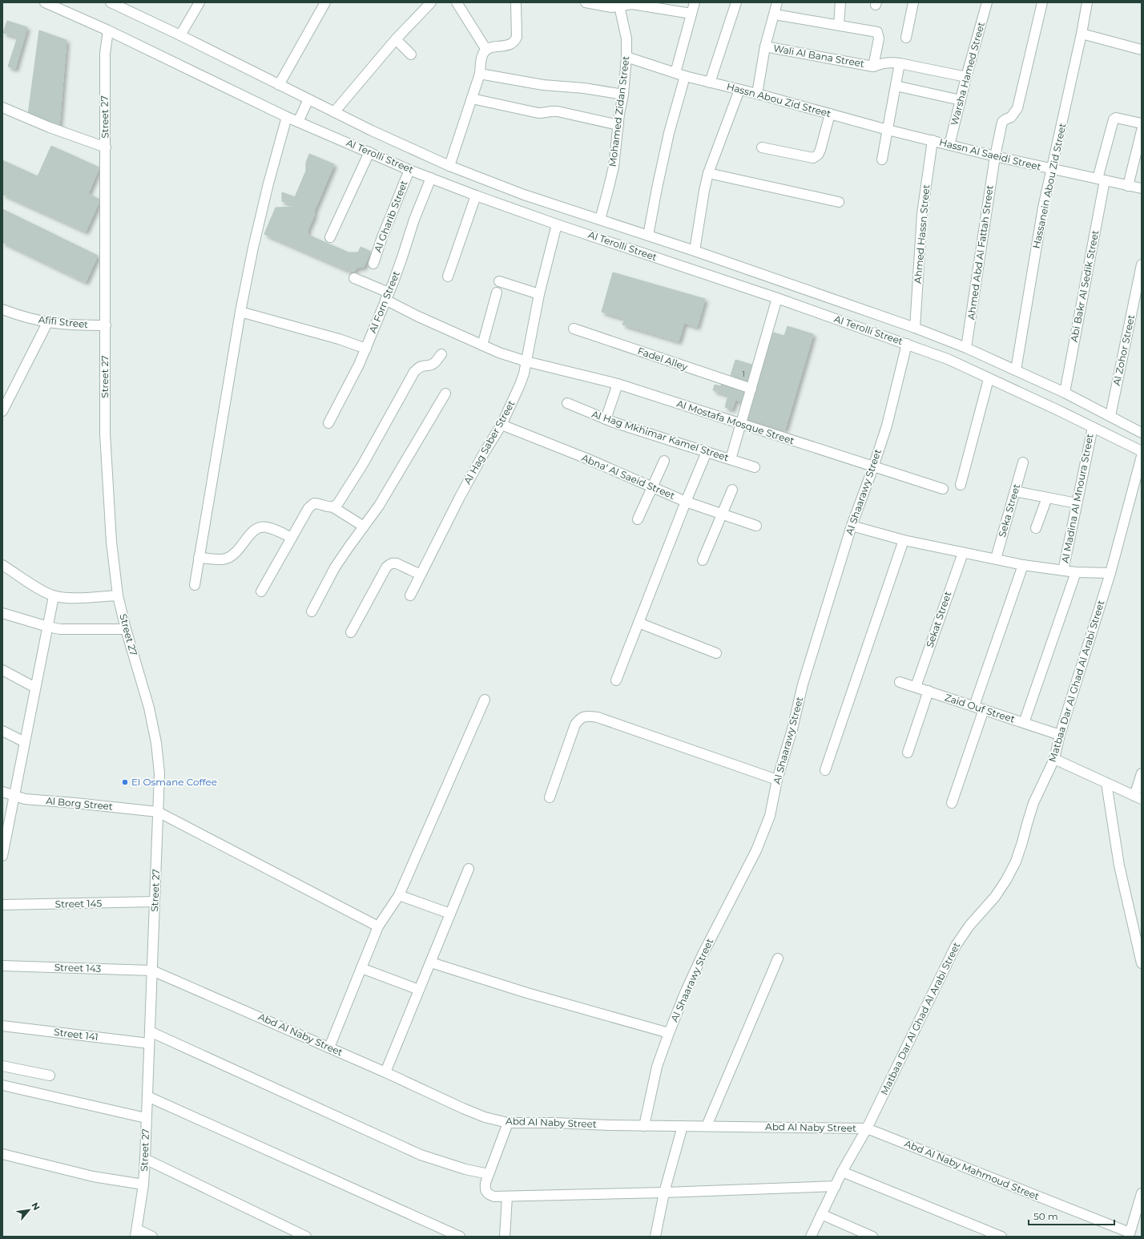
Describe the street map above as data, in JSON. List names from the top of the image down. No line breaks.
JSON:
{"streets":{"street":["Wali Al Bana Street","Warsha Hamed Street","Hassn Abou Zid Street","Mohamed Zidan Street","Street 27","Hassn Al Saeidi Street","Al Terolli Street","Hassanein Abou Zid Street","Al Gharib Street","Ahmed Hassn Street","Ahmed Abd Al Fattah Street","Abi Bakr Al Sedik Street","Al Forn Street","Afifi Street","Al Zohor Street","Fadel Alley","Al Mostafa Mosque Street","Al Hag Mkhimar Kamel Street","Al Hag Saber Street","Abna' Al Saeid Street","Al Shaarawy Street","Al Madina Al Mnoura Street","Seka Street","Sekat Street","Matbaa Dar Al Ghad Al Arabi Street","Zaid Ouf Street","Al Borg Street","Street 145","Street 143","Street 141","Abd Al Naby Street","Abd Al Naby Mahmoud Street"]},"crossings":[["Wali Al Bana Street","Warsha Hamed Street"],["Warsha Hamed Street","Hassn Al Saeidi Street"],["Hassn Abou Zid Street","Mohamed Zidan Street"],["Hassn Abou Zid Street","Hassn Al Saeidi Street"],["Hassn Abou Zid Street","Ahmed Hassn Street"],["Mohamed Zidan Street","Al Terolli Street"],["Street 27","Al Terolli Street"],["Street 27","Afifi Street"],["Street 27","Al Borg Street"],["Street 27","Street 145"],["Street 27","Street 143"],["Street 27","Street 141"],["Street 27","Abd Al Naby Street"],["Hassn Al Saeidi Street","Hassanein Abou Zid Street"],["Hassn Al Saeidi Street","Ahmed Hassn Street"],["Hassn Al Saeidi Street","Ahmed Abd Al Fattah Street"],["Hassn Al Saeidi Street","Abi Bakr Al Sedik Street"],["Al Terolli Street","Hassanein Abou Zid Street"],["Al Terolli Street","Al Gharib Street"],["Al Terolli Street","Ahmed Hassn Street"],["Al Terolli Street","Ahmed Abd Al Fattah Street"],["Al Terolli Street","Abi Bakr Al Sedik Street"],["Al Terolli Street","Al Forn Street"],["Al Terolli Street","Al Zohor Street"],["Al Terolli Street","Al Hag Saber Street"],["Al Terolli Street","Al Shaarawy Street"],["Al Terolli Street","Al Madina Al Mnoura Street"],["Al Forn Street","Al Mostafa Mosque Street"],["Al Mostafa Mosque Street","Al Hag Saber Street"],["Al Mostafa Mosque Street","Al Shaarawy Street"],["Al Hag Saber Street","Abna' Al Saeid Street"],["Al Shaarawy Street","Abd Al Naby Street"],["Sekat Street","Zaid Ouf Street"],["Matbaa Dar Al Ghad Al Arabi Street","Zaid Ouf Street"],["Matbaa Dar Al Ghad Al Arabi Street","Abd Al Naby Street"],["Matbaa Dar Al Ghad Al Arabi Street","Abd Al Naby Mahmoud Street"],["Street 143","Abd Al Naby Street"],["Abd Al Naby Street","Abd Al Naby Mahmoud Street"]],"places":["El Osmane Coffee"],"house_numbers":["1"],"scale_bar":"50 m","north":"top right"}
